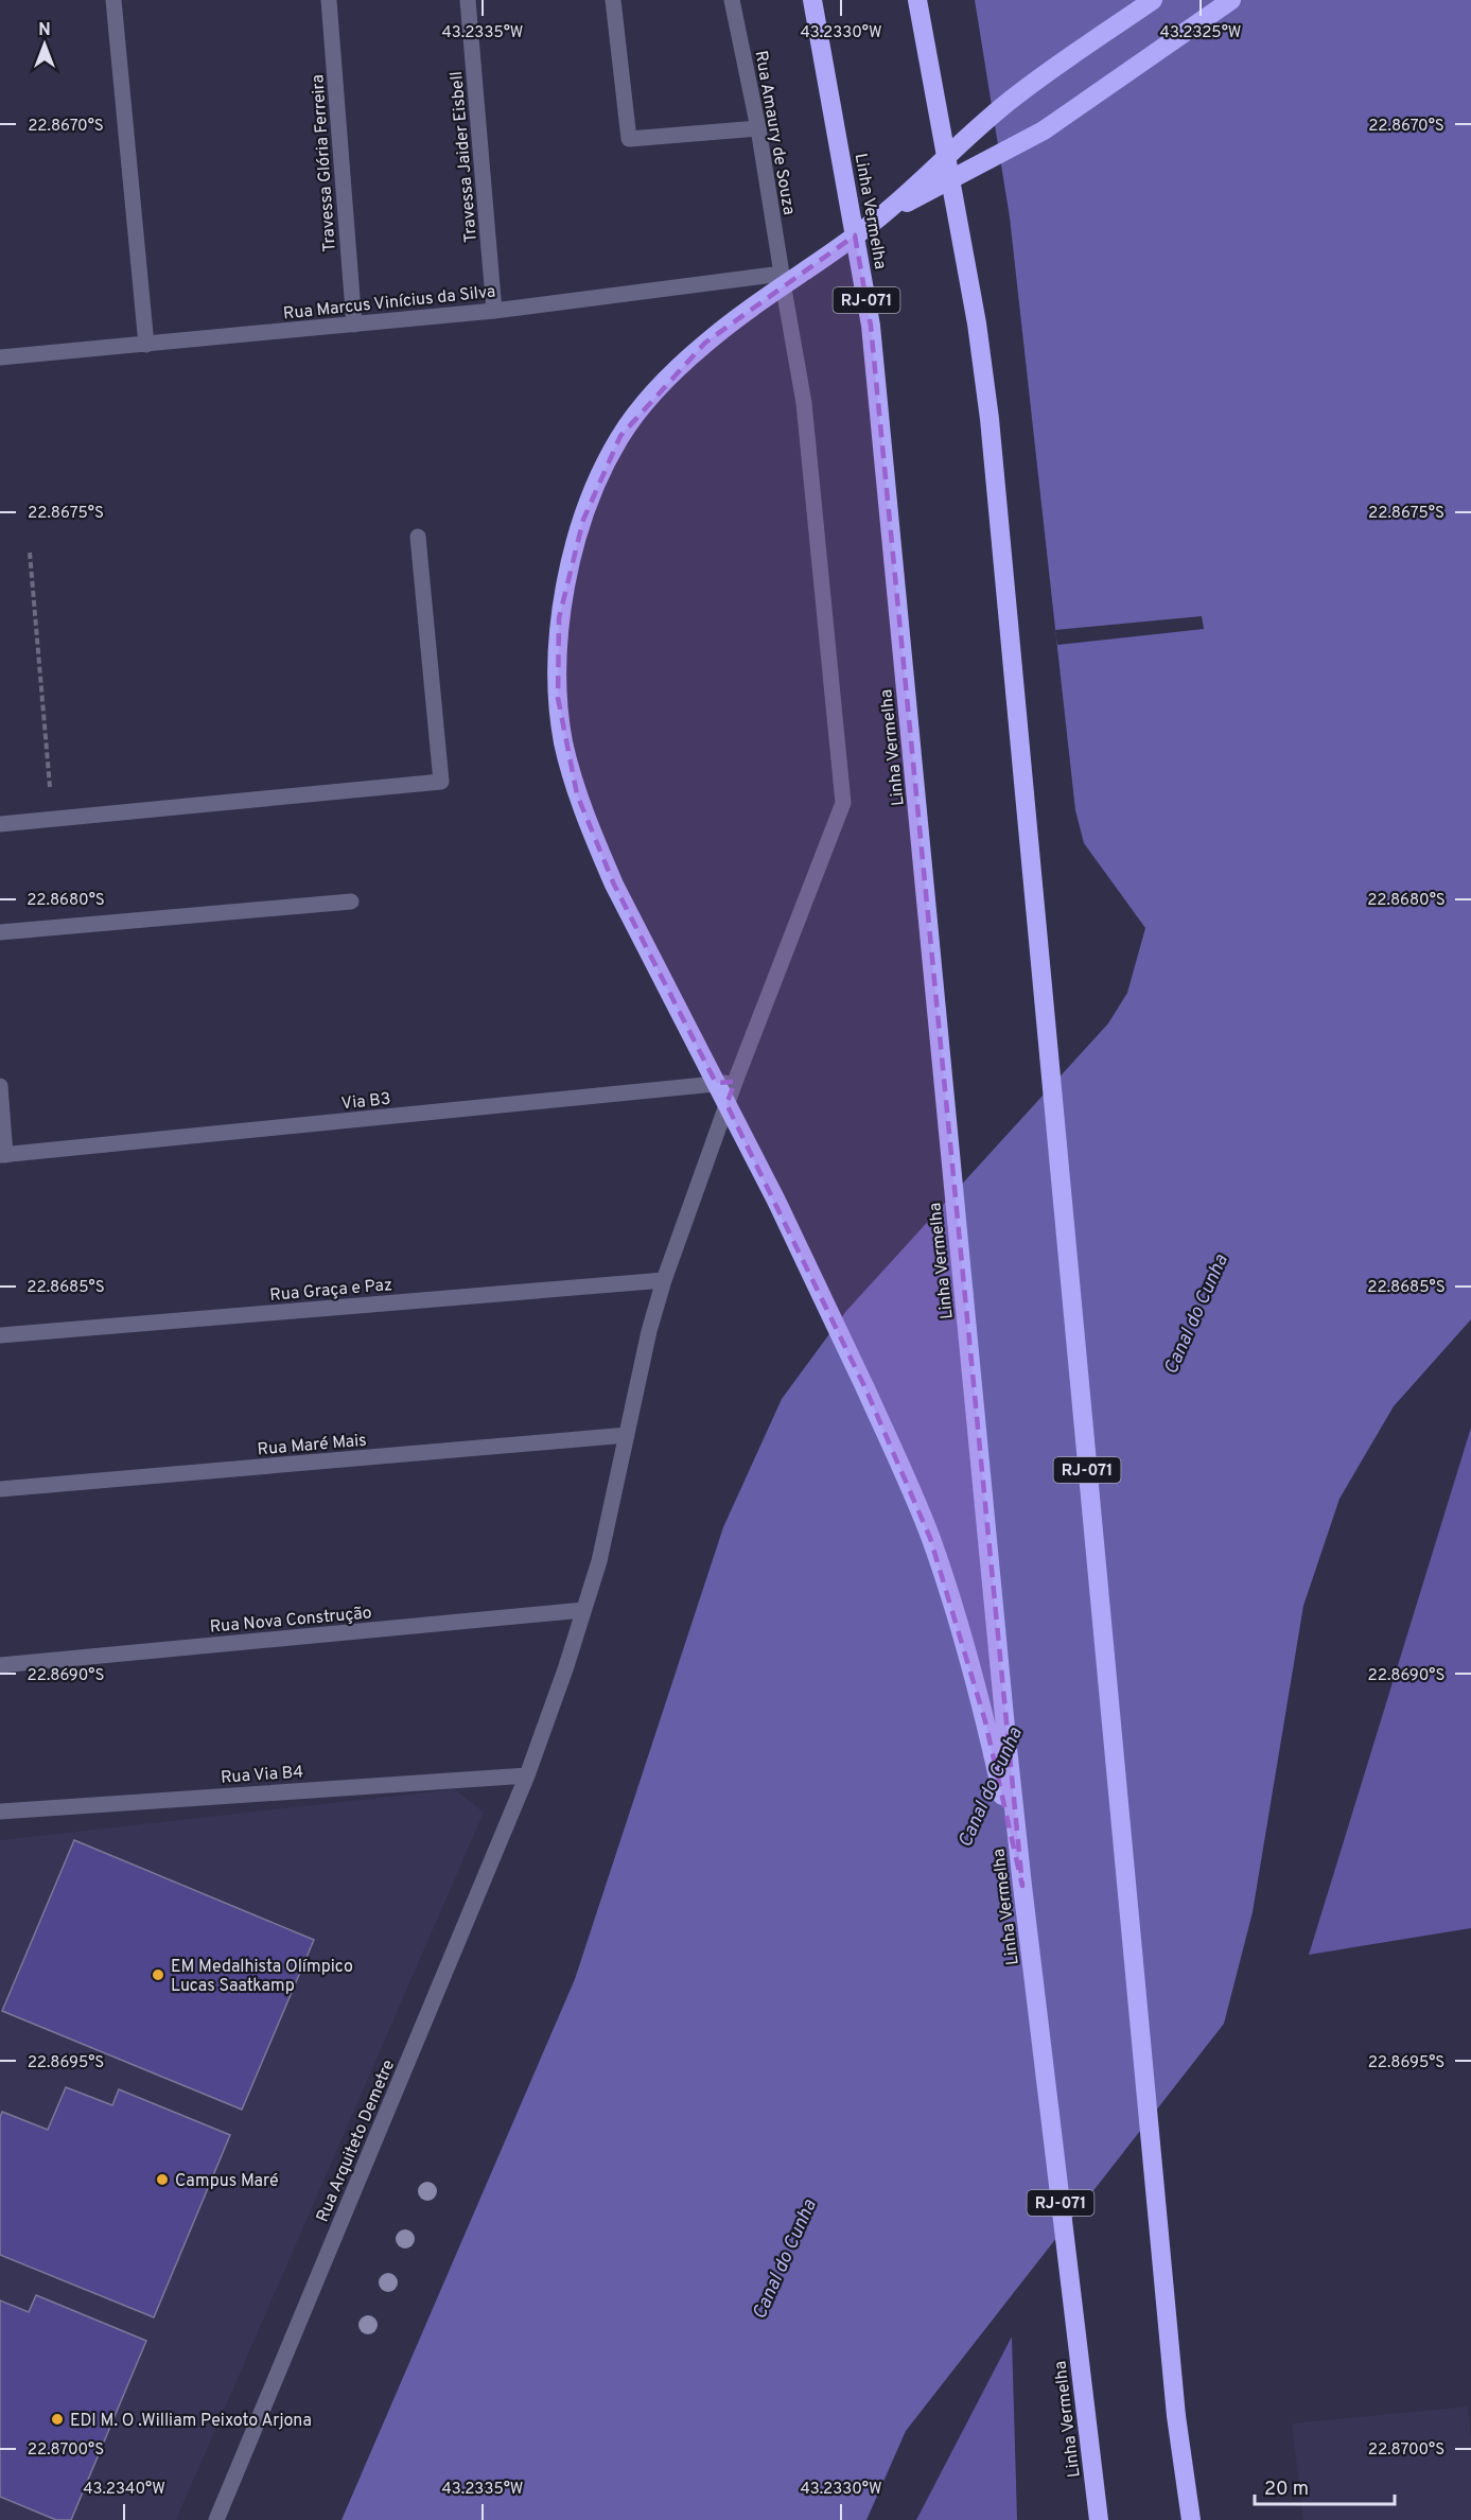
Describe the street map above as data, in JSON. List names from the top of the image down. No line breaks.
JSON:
{"streets":{"highway":["Linha Vermelha","RJ-071"],"street":["Rua Amaury de Souza","Travessa Jaider Eisbell","Travessa Glória Ferreira","Rua Marcus Vinícius da Silva","Via B3","Rua Graça e Paz","Rua Maré Mais","Rua Nova Construção","Rua Via B4","Rua Arquiteto Demetre"]},"crossings":[["Rua Amaury de Souza","Rua Marcus Vinícius da Silva"],["Rua Amaury de Souza","Via B3"],["Rua Amaury de Souza","Rua Arquiteto Demetre"],["Travessa Jaider Eisbell","Rua Marcus Vinícius da Silva"],["Travessa Glória Ferreira","Rua Marcus Vinícius da Silva"],["Via B3","Rua Arquiteto Demetre"],["Rua Graça e Paz","Rua Arquiteto Demetre"],["Rua Maré Mais","Rua Arquiteto Demetre"],["Rua Nova Construção","Rua Arquiteto Demetre"],["Rua Via B4","Rua Arquiteto Demetre"]],"water":["Canal do Cunha"],"places":["EM Medalhista Olímpico Lucas Saatkamp","Campus Maré","EDI M. O .William Peixoto Arjona"],"scale_bar":"20 m","north":"top","coordinates":["43.2335°W","43.2330°W","43.2325°W","22.8670°S","22.8675°S","22.8680°S","22.8685°S","22.8690°S","22.8695°S","22.8700°S","43.2340°W"]}
